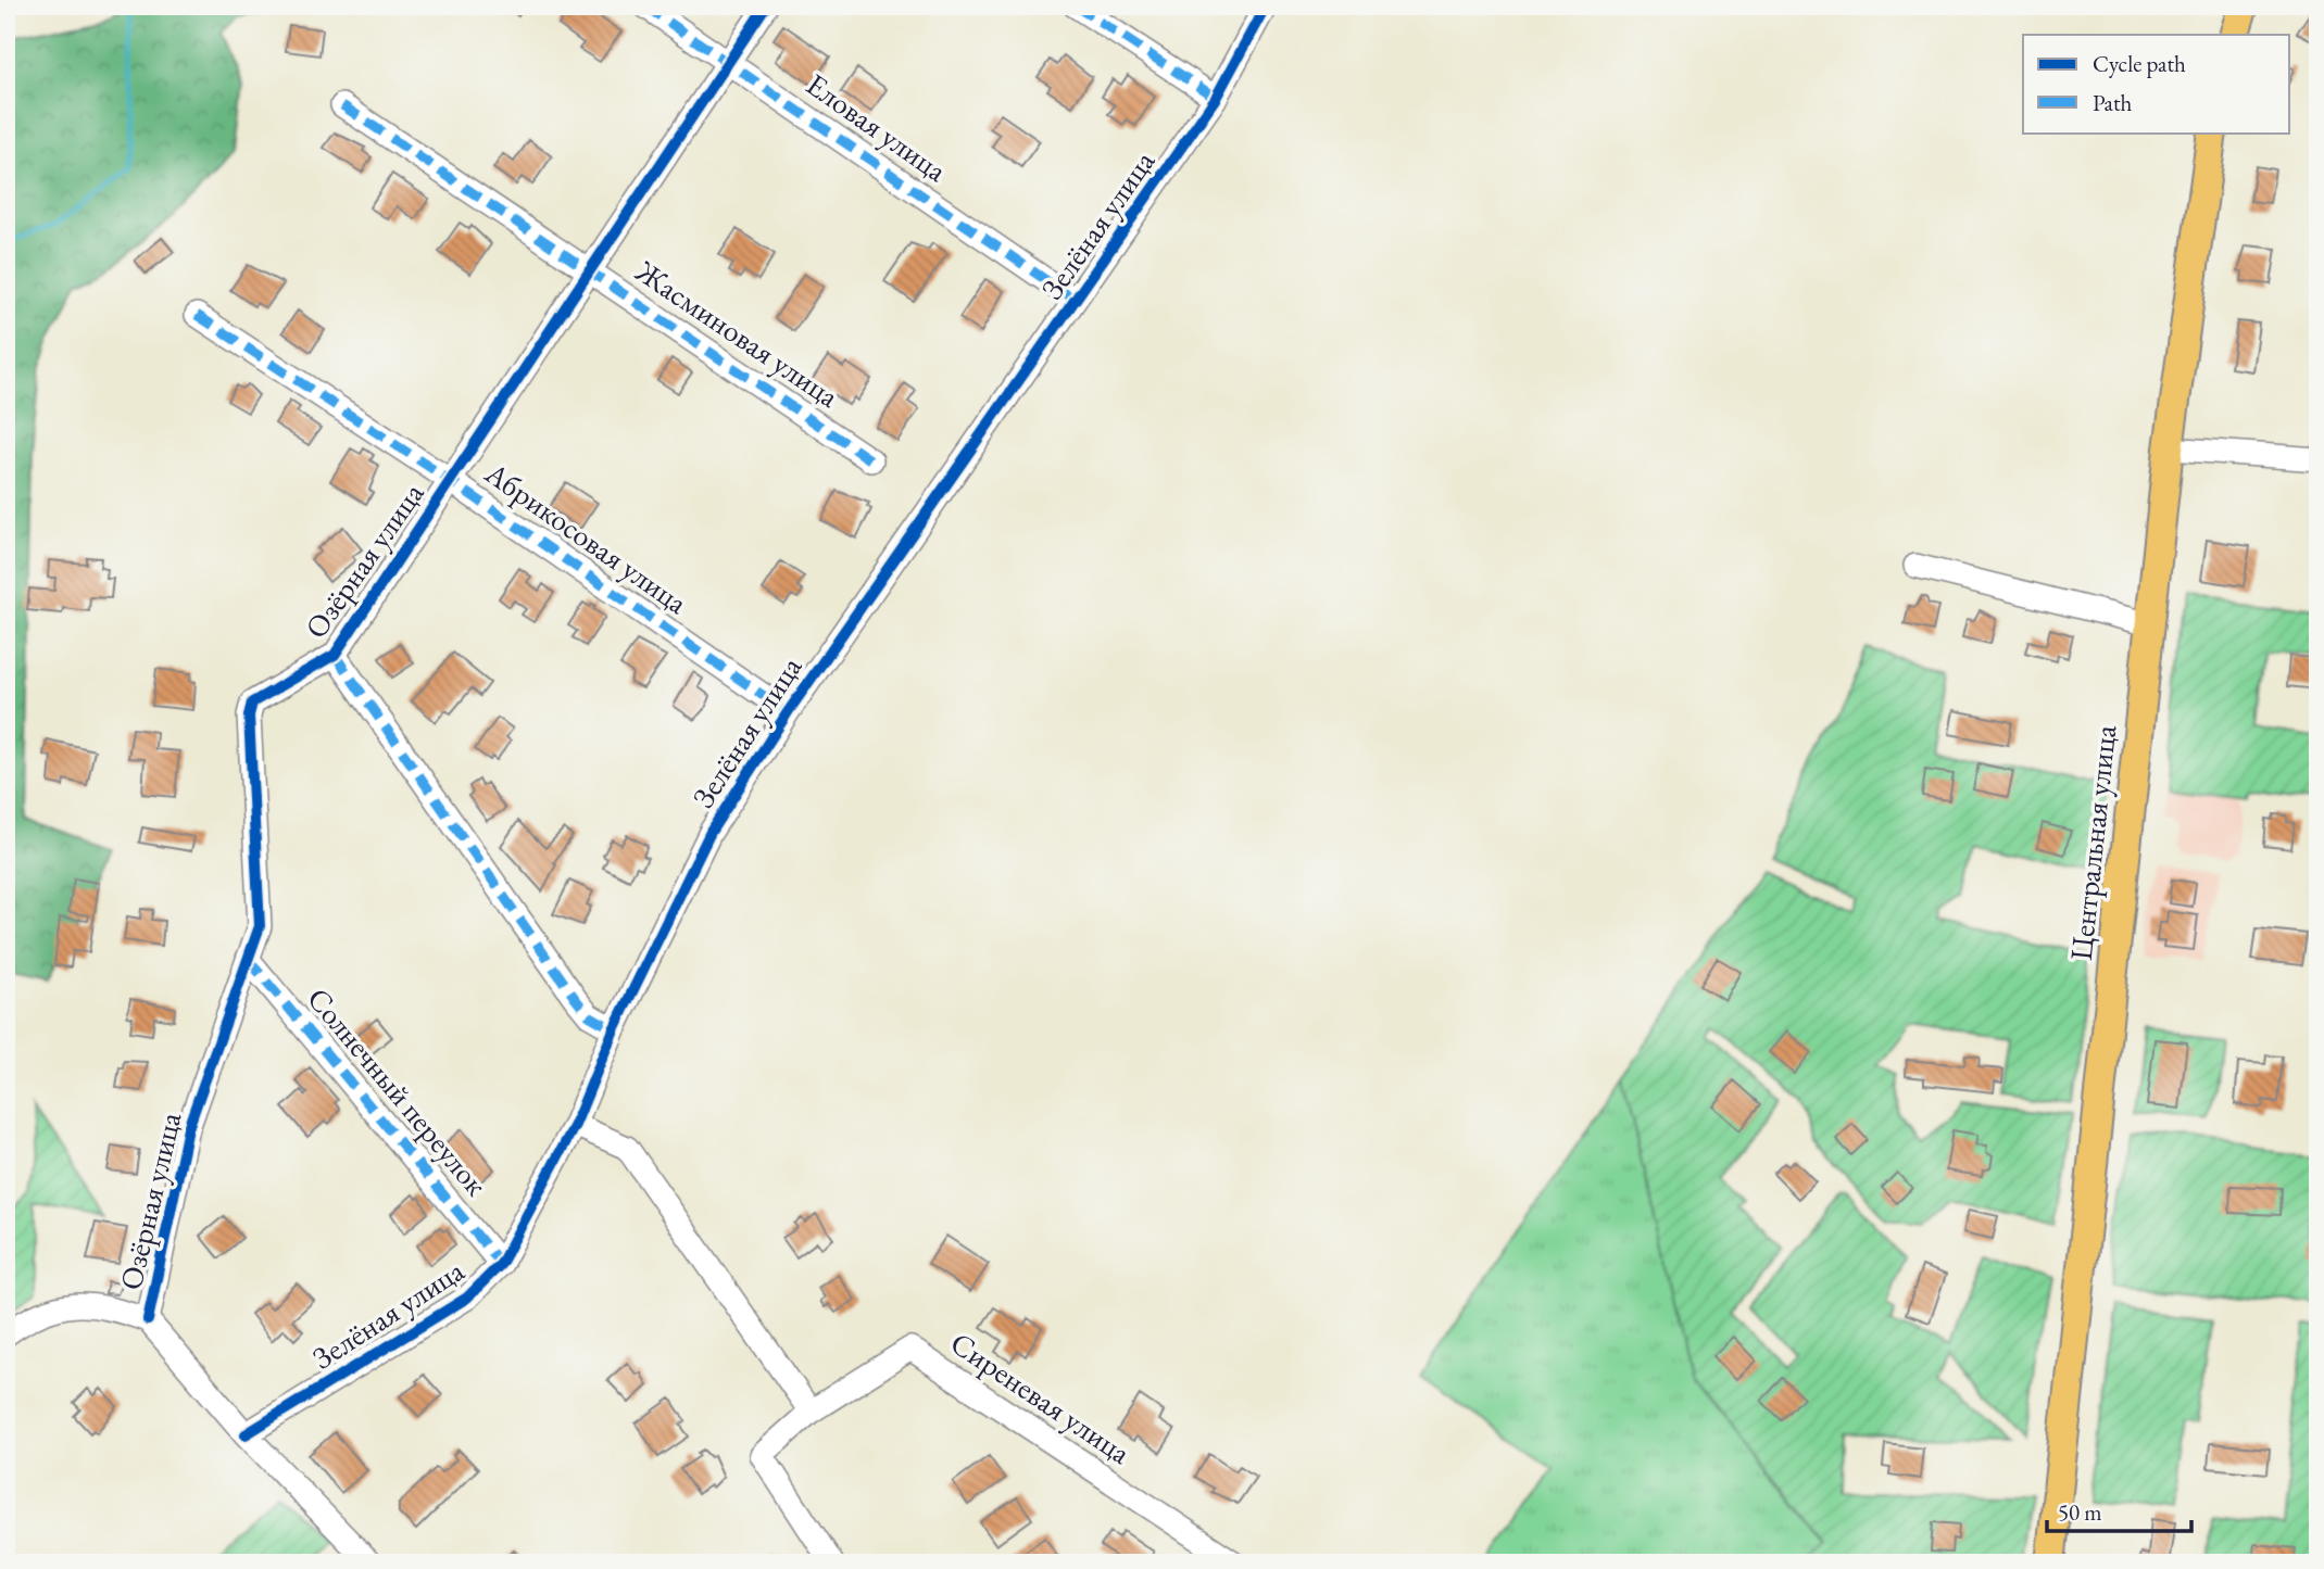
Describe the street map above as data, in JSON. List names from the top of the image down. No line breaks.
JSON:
{"streets":{"main road":["Центральная улица"],"street":["Еловая улица","Зелёная улица","Жасминовая улица","Абрикосовая улица","Озёрная улица","Солнечный переулок","Сиреневая улица"]},"crossings":[["Еловая улица","Зелёная улица"],["Еловая улица","Озёрная улица"],["Зелёная улица","Абрикосовая улица"],["Зелёная улица","Озёрная улица"],["Зелёная улица","Солнечный переулок"],["Жасминовая улица","Озёрная улица"],["Абрикосовая улица","Озёрная улица"],["Озёрная улица","Солнечный переулок"]],"legend":["Cycle path","Path"],"scale_bar":"50 m"}
